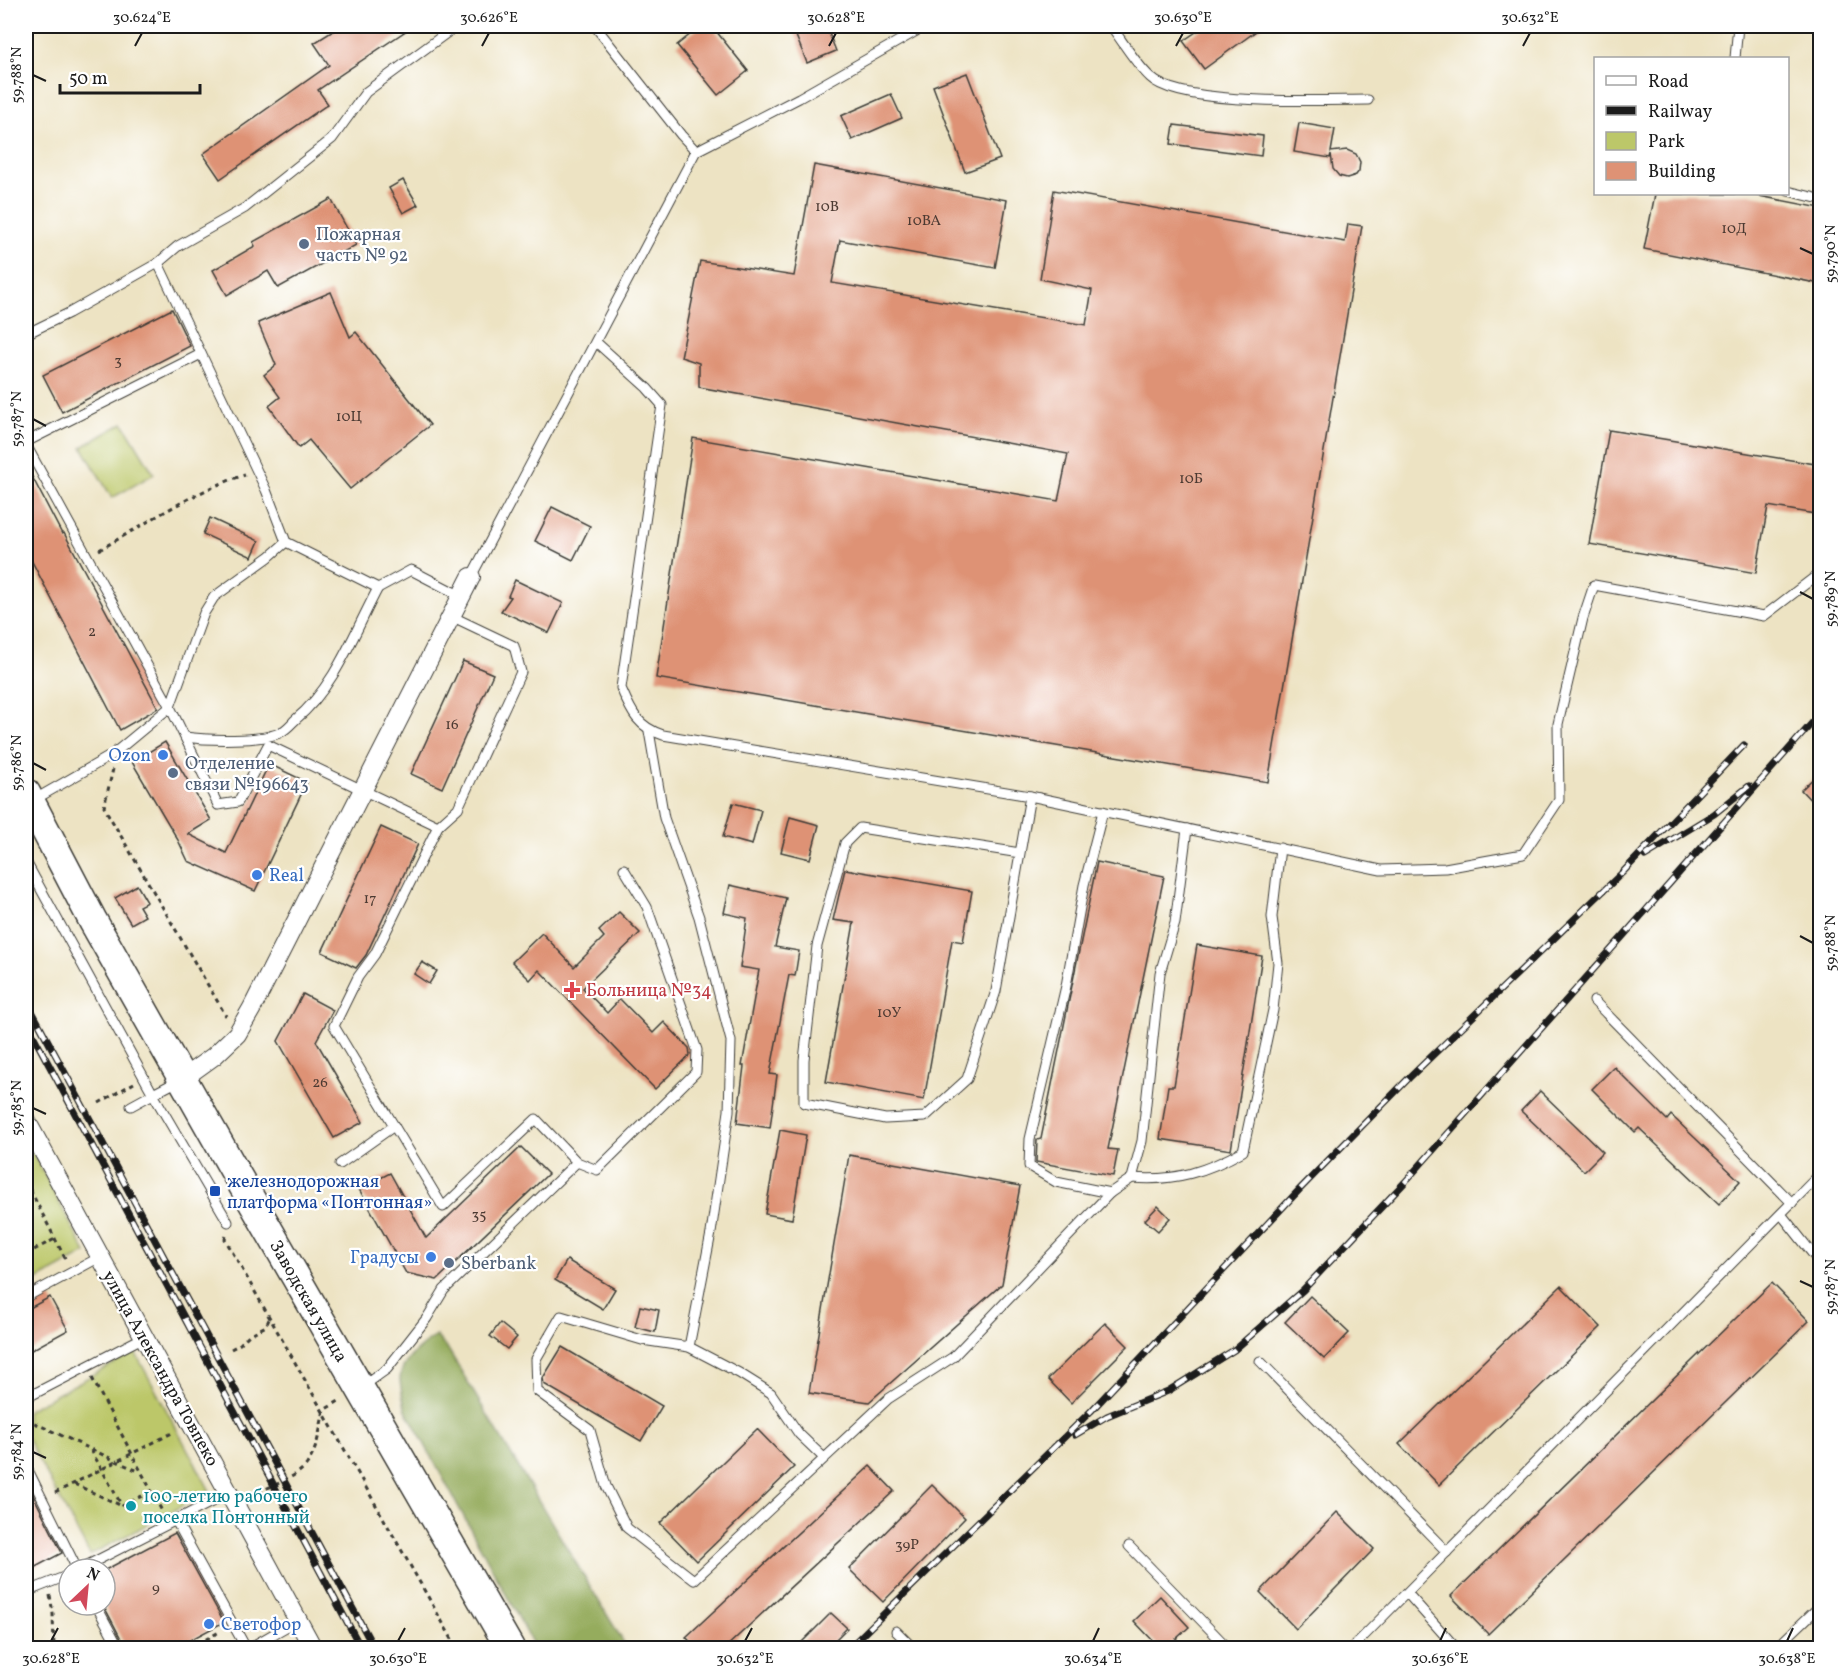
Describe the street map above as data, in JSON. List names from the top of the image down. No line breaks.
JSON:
{"streets":{"main road":["Заводская улица"],"street":["улица Александра Товпеко"]},"places":{"other":["Пожарная часть № 92","Ozon","Отделение связи №196643","Real","Градусы","Sberbank","100-летию рабочего поселка Понтонный","Светофор"],"health":["Больница №34"],"transit":["железнодорожная платформа «Понтонная»"]},"house_numbers":["10В","10ВА","10Д","3","10Ц","10Б","2","16","17","10У","26","35","39Р","9"],"legend":["Road","Railway","Park","Building"],"scale_bar":"50 m","north":"top right","coordinates":["30.624°E","30.626°E","30.628°E","30.630°E","30.632°E","59.788°N","59.790°N","59.787°N","59.789°N","59.786°N","59.785°N","59.784°N","30.634°E","30.636°E","30.638°E"]}
